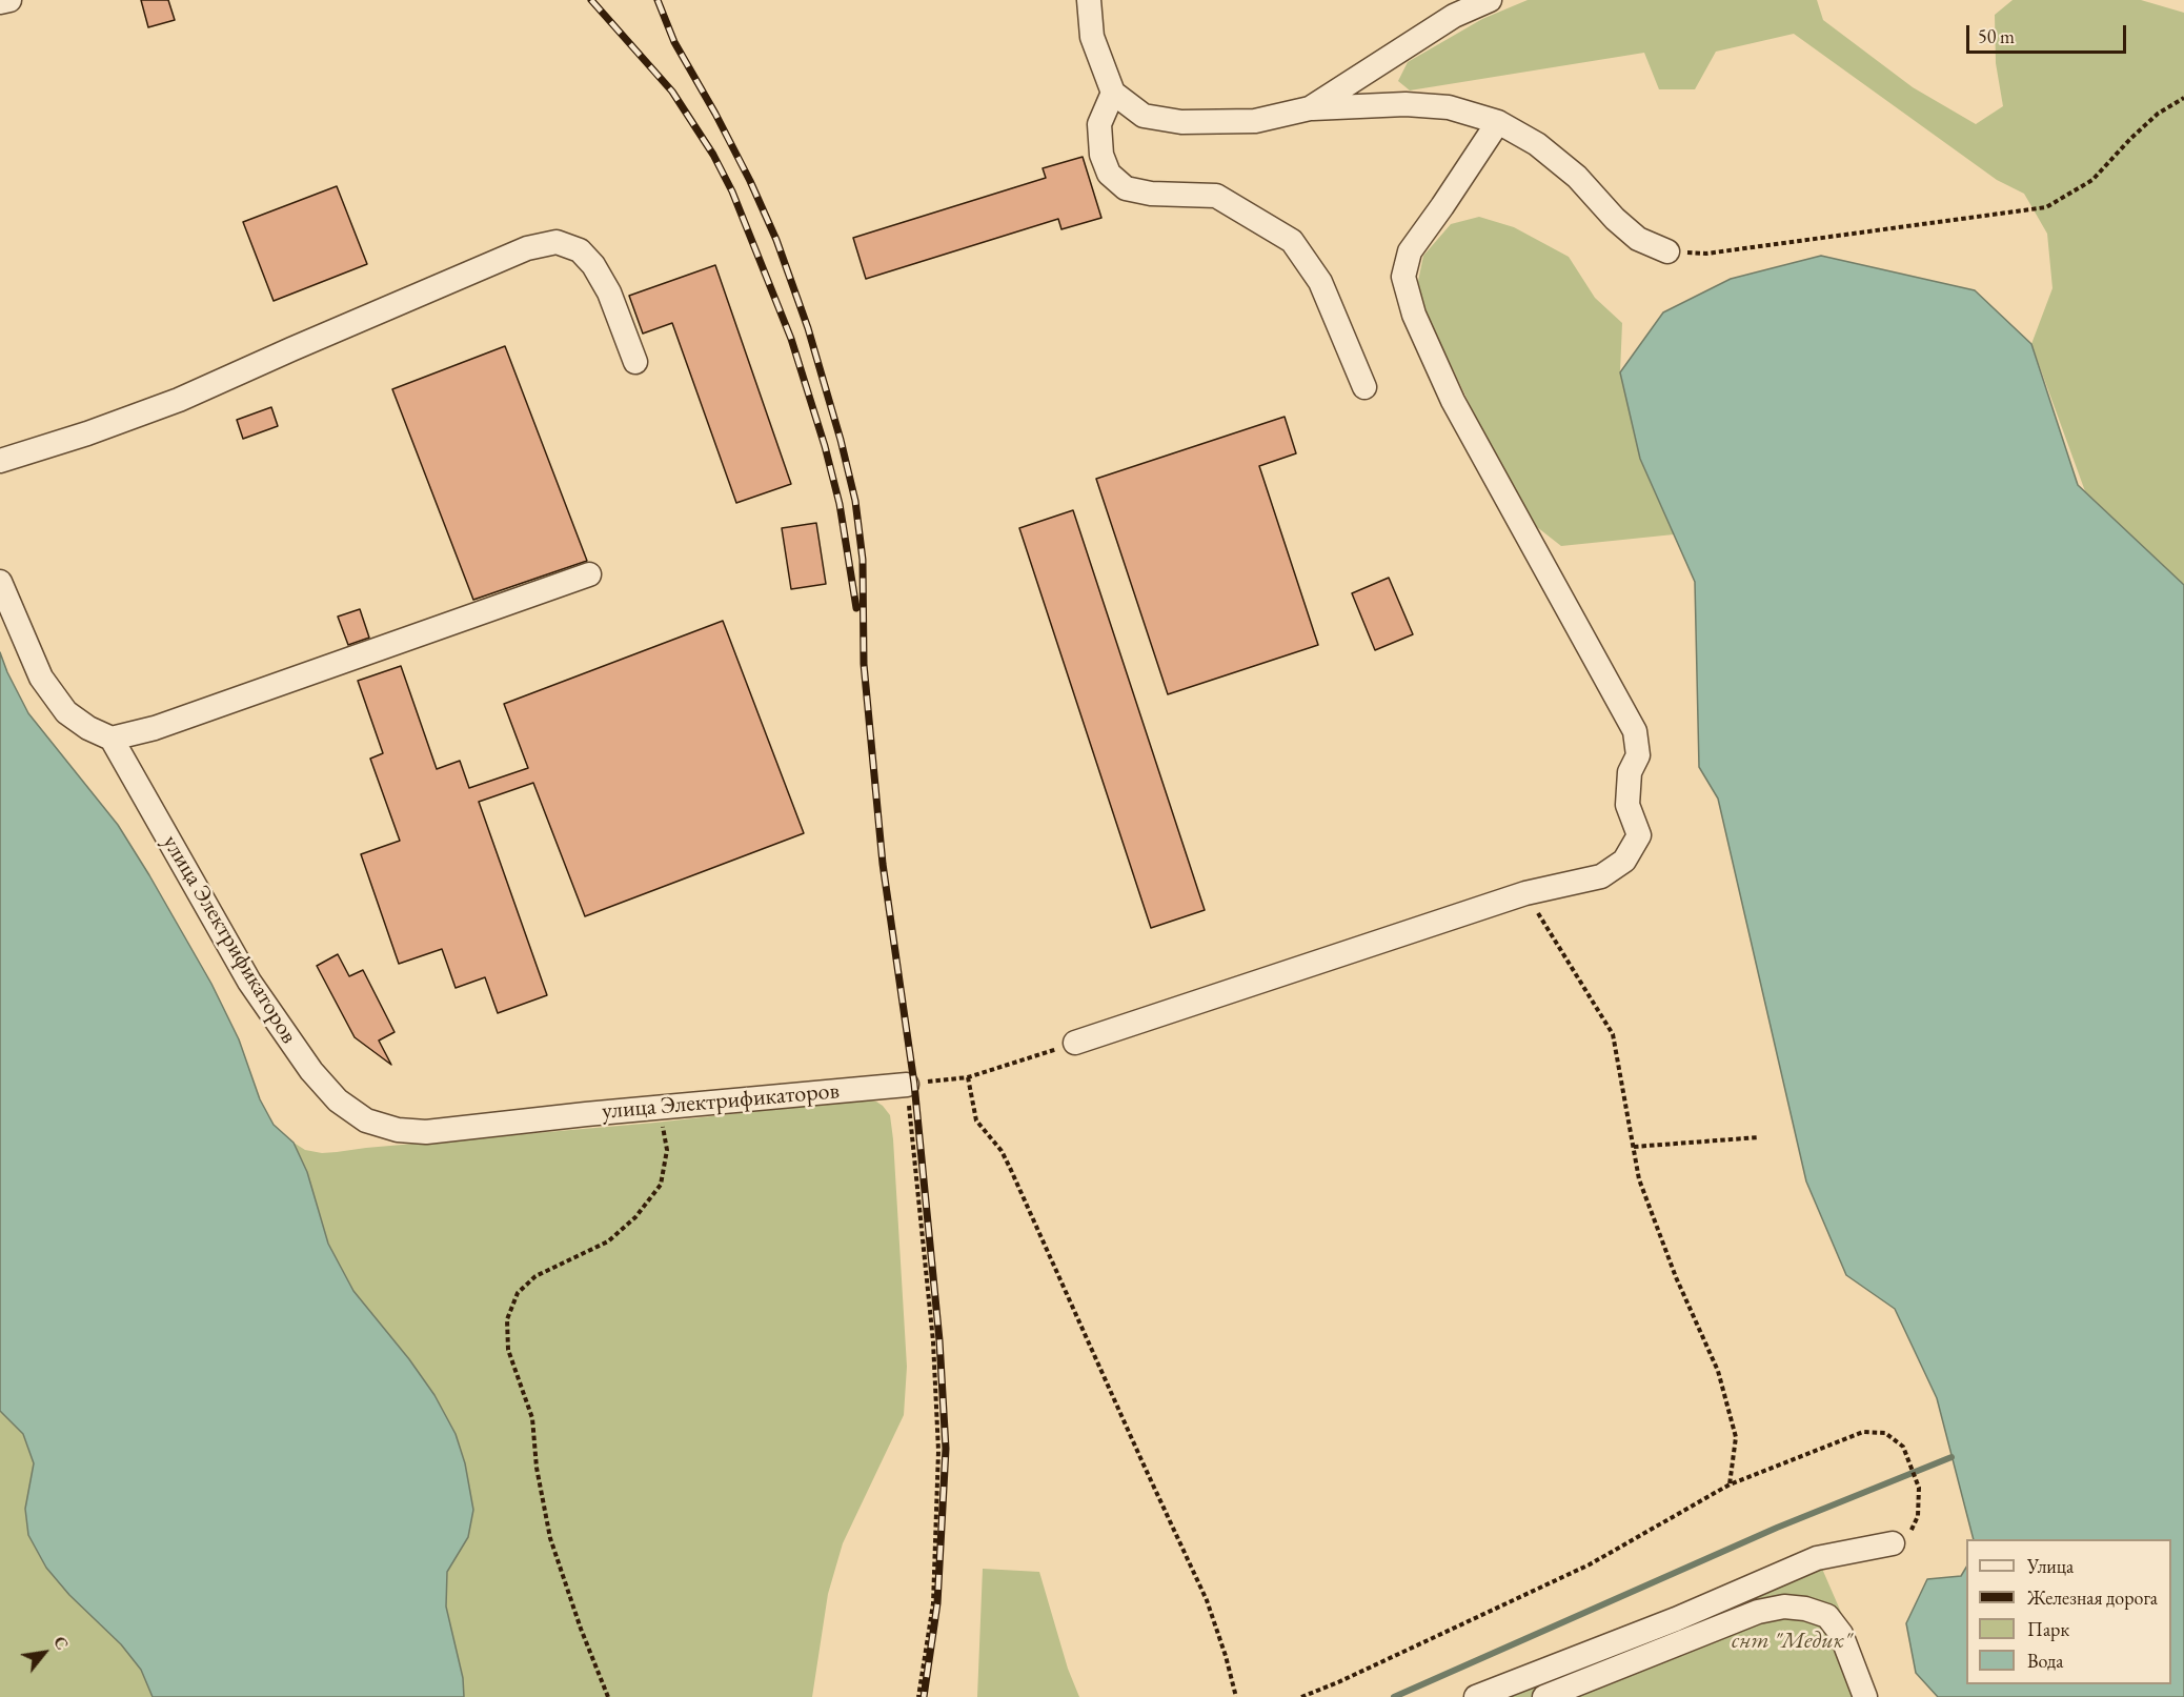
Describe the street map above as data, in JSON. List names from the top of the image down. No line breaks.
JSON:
{"streets":{"street":["улица Электрификаторов"]},"parks":["снт \"Медик\""],"legend":["Улица","Железная дорога","Парк","Вода"],"scale_bar":"50 m","north":"top right"}
